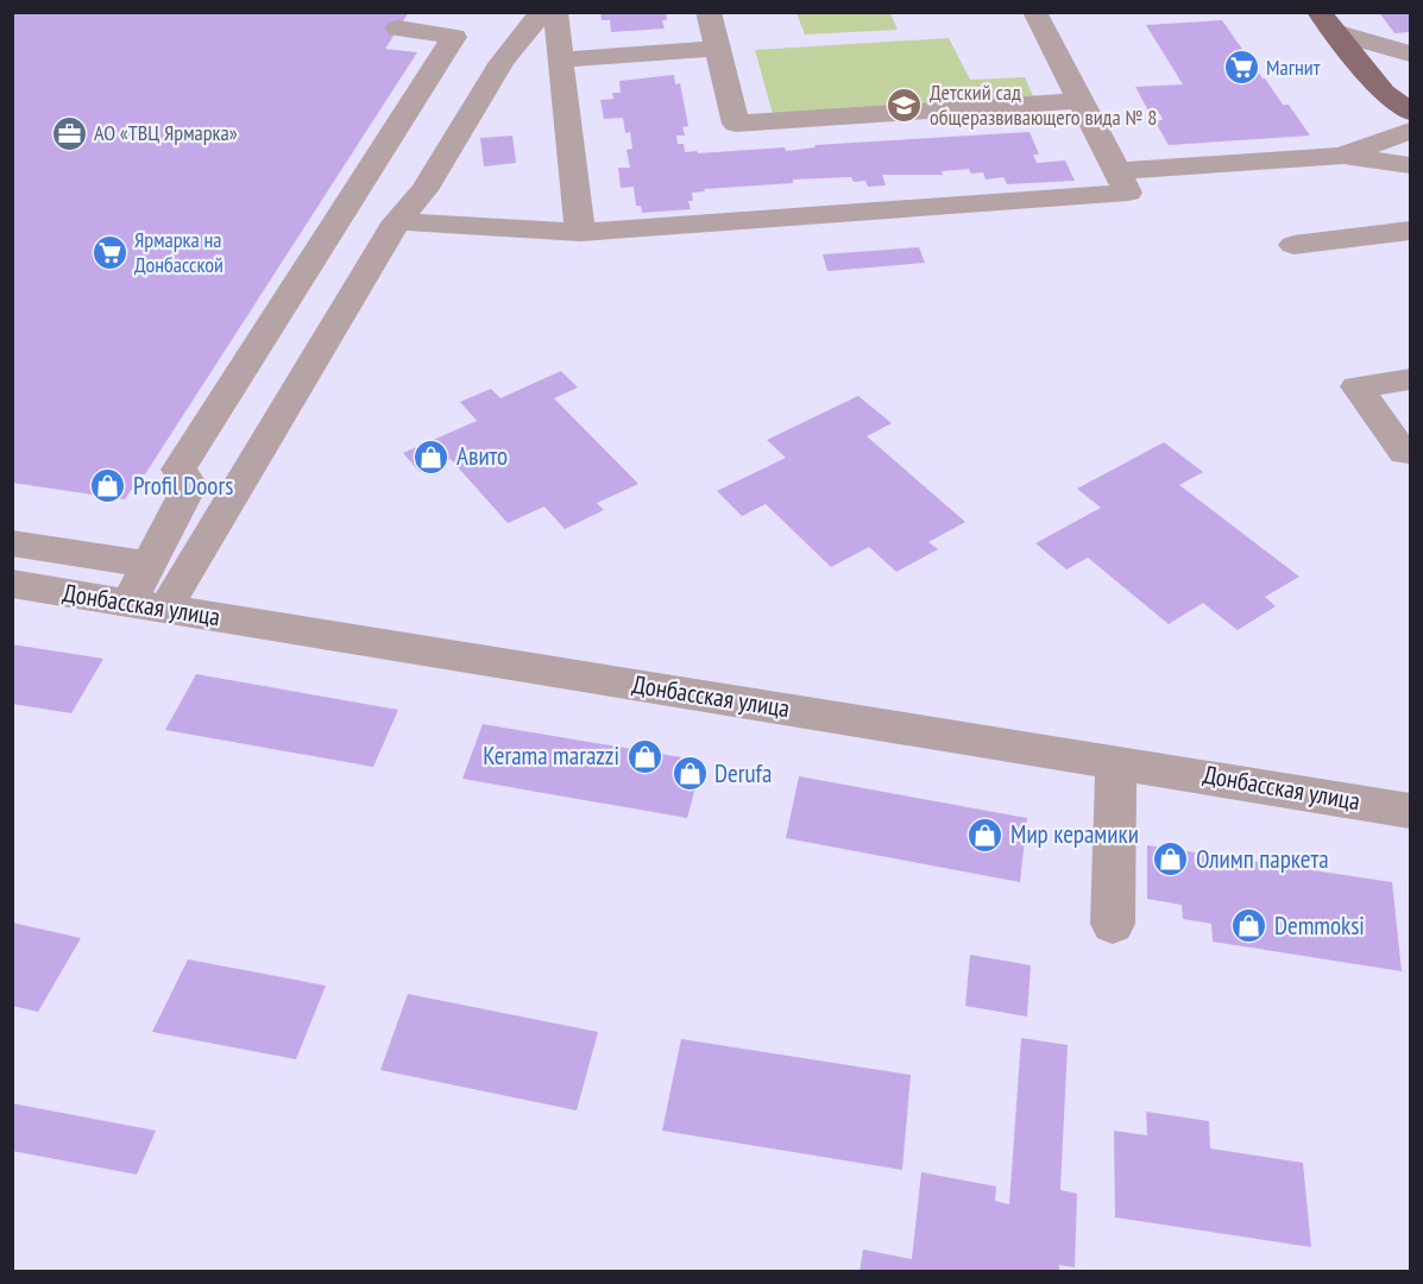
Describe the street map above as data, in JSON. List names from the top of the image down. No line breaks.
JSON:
{"streets":{"street":["Донбасская улица"]},"places":{"supermarket":["Магнит","Ярмарка на Донбасской"],"school or university":["Детский сад общеразвивающего вида № 8"],"office":["АО «ТВЦ Ярмарка»"],"shop":["Авито","Profil Doors","Kerama marazzi","Derufa","Мир керамики","Олимп паркета","Demmoksi"]}}
